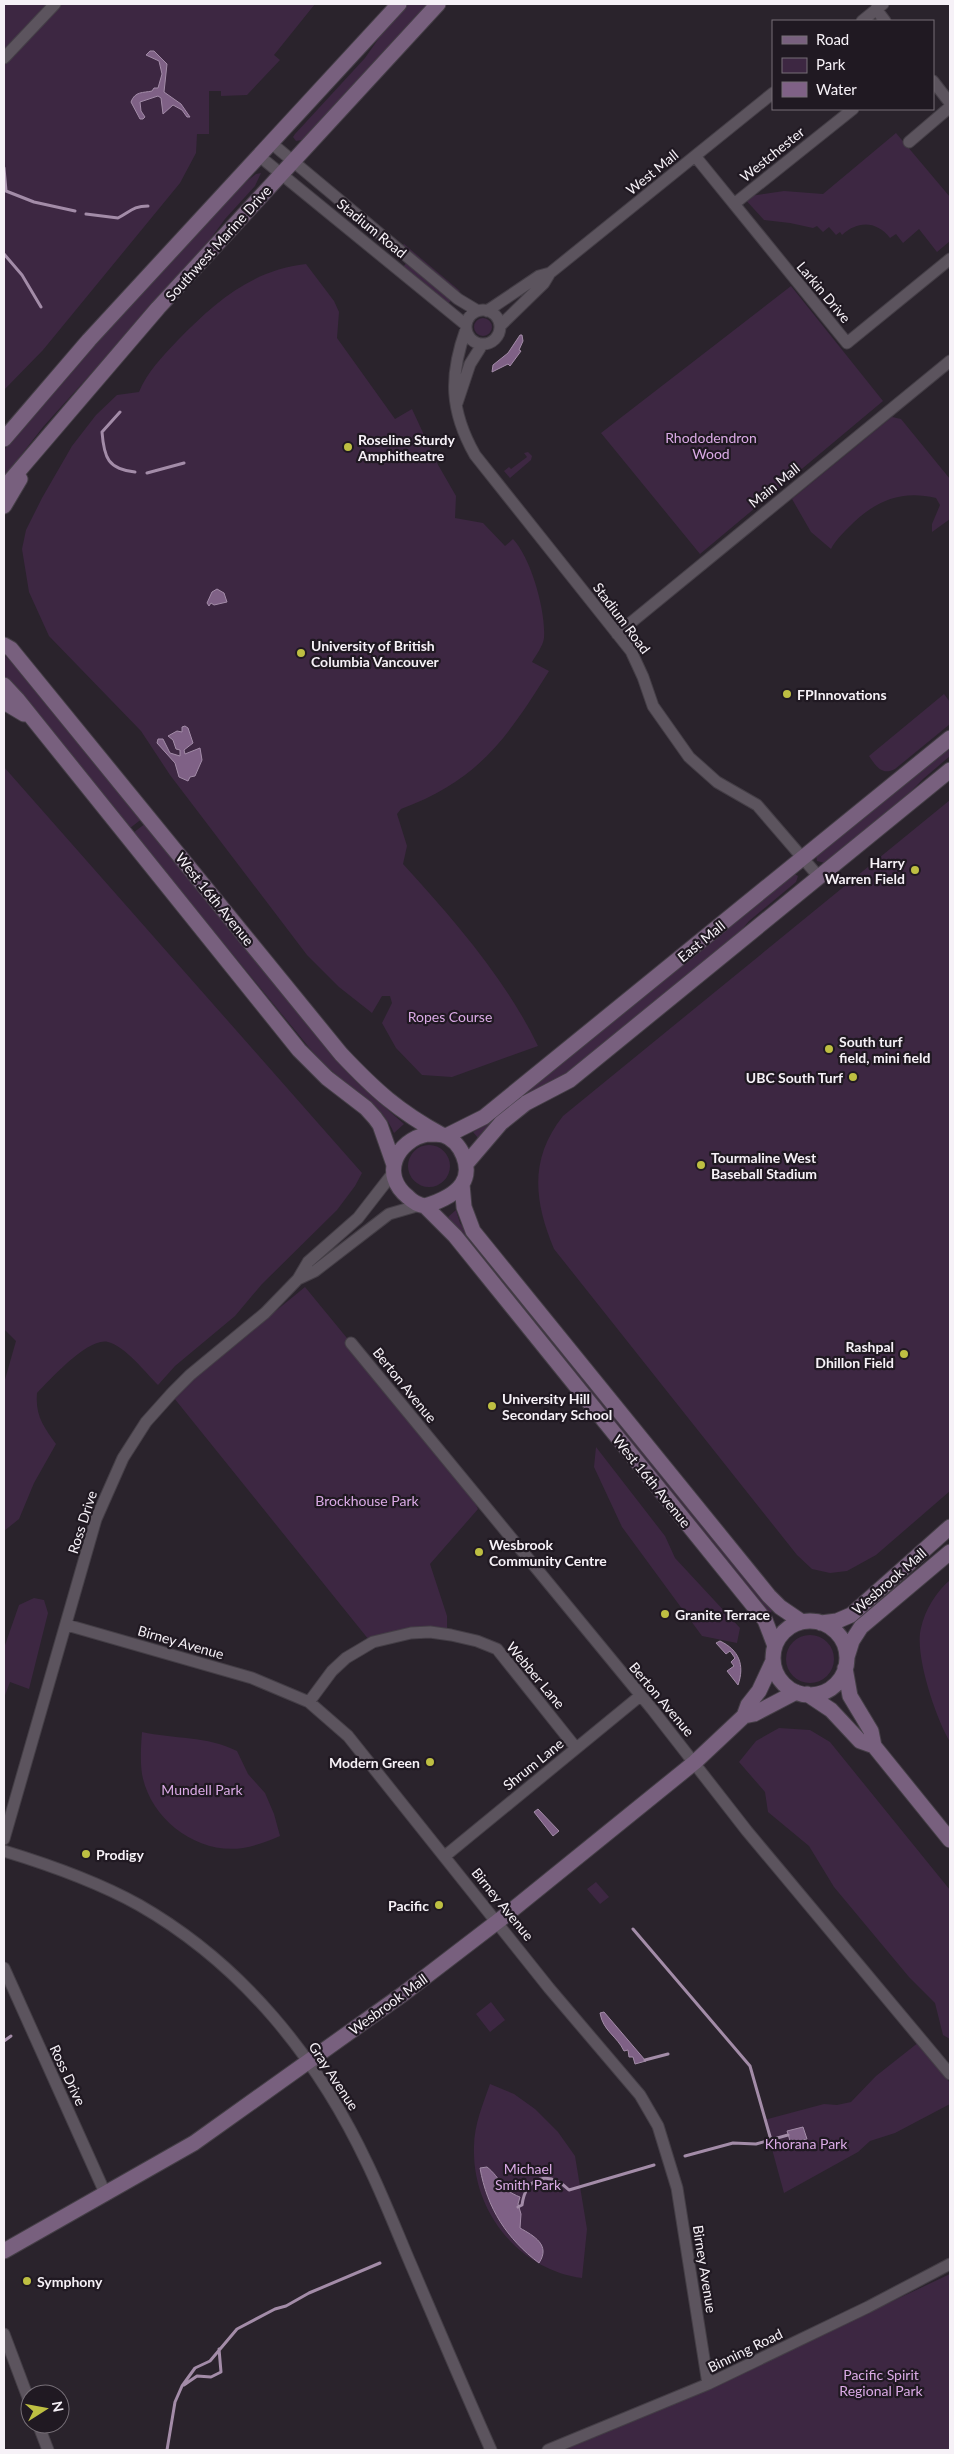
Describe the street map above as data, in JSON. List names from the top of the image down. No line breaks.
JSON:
{"streets":{"street":["Westchester","West Mall","Stadium Road","Southwest Marine Drive","Larkin Drive","Main Mall","West 16th Avenue","East Mall","Berton Avenue","Ross Drive","Wesbrook Mall","Birney Avenue","Webber Lane","Shrum Lane","Gray Avenue","Binning Road"]},"crossings":[["Westchester","Larkin Drive"],["West Mall","Stadium Road"],["West Mall","Larkin Drive"],["Stadium Road","Southwest Marine Drive"],["Stadium Road","Main Mall"],["Stadium Road","East Mall"],["West 16th Avenue","East Mall"],["West 16th Avenue","Ross Drive"],["West 16th Avenue","Wesbrook Mall"],["East Mall","Ross Drive"],["Berton Avenue","Wesbrook Mall"],["Berton Avenue","Shrum Lane"],["Ross Drive","Wesbrook Mall"],["Ross Drive","Birney Avenue"],["Wesbrook Mall","Birney Avenue"],["Wesbrook Mall","Gray Avenue"],["Birney Avenue","Webber Lane"],["Birney Avenue","Shrum Lane"],["Birney Avenue","Binning Road"],["Webber Lane","Shrum Lane"]],"parks":["Rhododendron Wood","Ropes Course","Brockhouse Park","Mundell Park","Khorana Park","Michael Smith Park","Pacific Spirit Regional Park"],"places":["Roseline Sturdy Amphitheatre","University of British Columbia Vancouver","FPInnovations","Harry Warren Field","South turf field, mini field","UBC South Turf","Tourmaline West Baseball Stadium","Rashpal Dhillon Field","University Hill Secondary School","Wesbrook Community Centre","Granite Terrace","Modern Green","Prodigy","Pacific","Symphony"],"legend":["Road","Park","Water"],"north":"right"}
